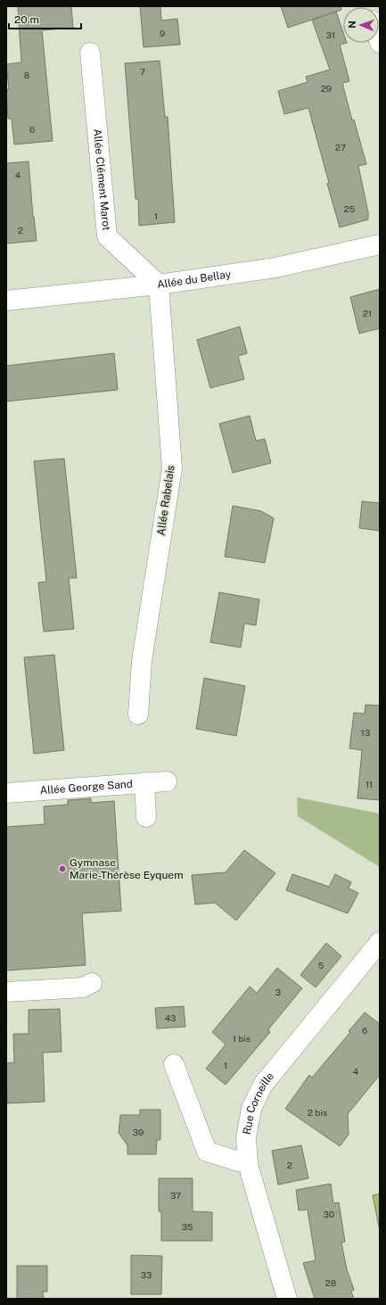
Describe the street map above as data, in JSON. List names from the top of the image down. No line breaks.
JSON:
{"streets":{"street":["Allée Clément Marot","Allée du Bellay","Allée Rabelais","Allée George Sand","Rue Corneille"]},"crossings":[["Allée Clément Marot","Allée du Bellay"],["Allée Clément Marot","Allée Rabelais"],["Allée du Bellay","Allée Rabelais"]],"places":["Gymnase Marie-Thérèse Eyquem"],"house_numbers":["9","31","7","8","29","6","27","4","25","1","2","21","13","11","5","3","43","6","1 bis","1","4","2 bis","39","2","37","30","35","33","28"],"scale_bar":"20 m","north":"left"}
